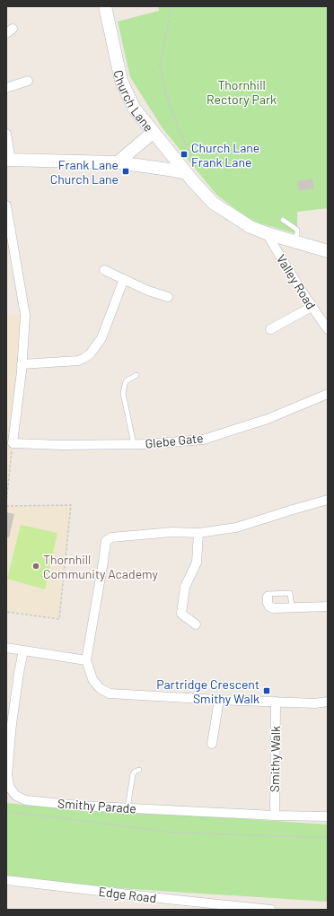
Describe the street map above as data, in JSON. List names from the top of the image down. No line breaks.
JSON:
{"streets":{"main road":["Church Lane"],"street":["Valley Road","Glebe Gate","Smithy Walk","Smithy Parade","Edge Road"]},"crossings":[["Church Lane","Valley Road"],["Smithy Walk","Smithy Parade"]],"parks":["Thornhill Rectory Park"],"places":{"transit":["Church Lane Frank Lane","Frank Lane Church Lane","Partridge Crescent Smithy Walk"],"other":["Thornhill Community Academy"]}}
